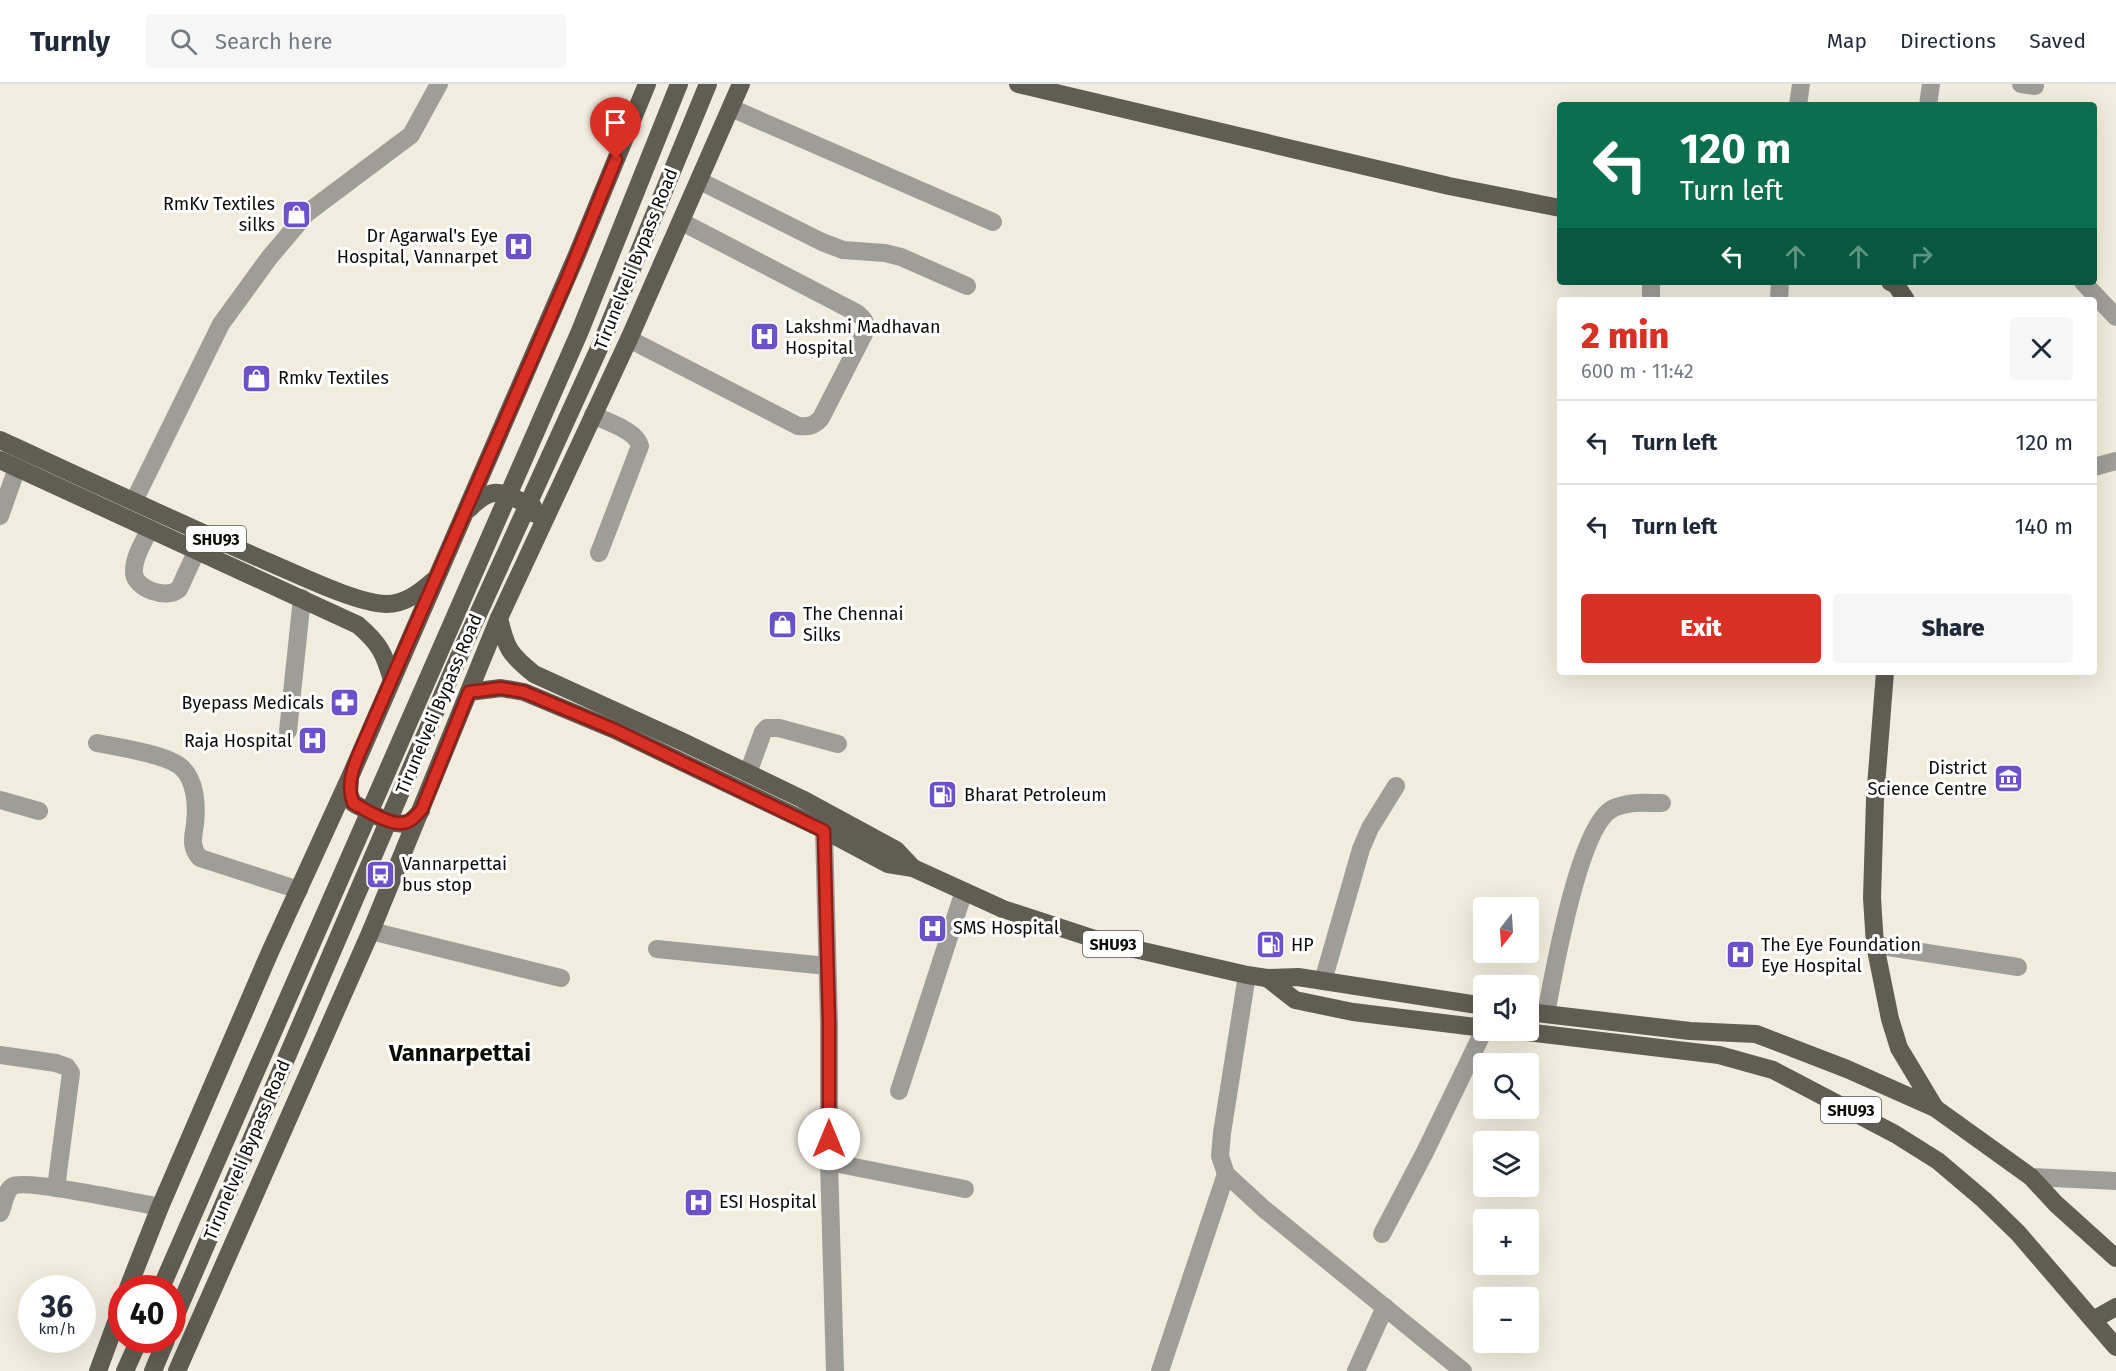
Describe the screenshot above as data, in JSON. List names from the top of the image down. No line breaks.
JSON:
{"streets":{"main road":["Tirunelveli Bypass Road","SHU93"]},"districts":["Vannarpettai"],"places":{"shop":["RmKv Textiles silks","Rmkv Textiles","The Chennai Silks"],"hospital":["Dr Agarwal's Eye Hospital, Vannarpet","Lakshmi Madhavan Hospital","Raja Hospital","SMS Hospital","The Eye Foundation Eye Hospital","ESI Hospital"],"pharmacy":["Byepass Medicals"],"museum":["District Science Centre"],"fuel station":["Bharat Petroleum","HP"],"bus stop":["Vannarpettai bus stop"]},"north":"bottom","page":{"header":"Turnly","search":"Search here","nav":["Map","Directions","Saved"],"turn":["120 m","Turn left"],"heading":["2 min","600 m · 11:42"],"list":[{"name":"Turn left","value":"120 m"},{"name":"Turn left","value":"140 m"}],"buttons":["Exit","Share"],"map_buttons":["+","−"],"speed":"36 km/h","limit":"40"}}
